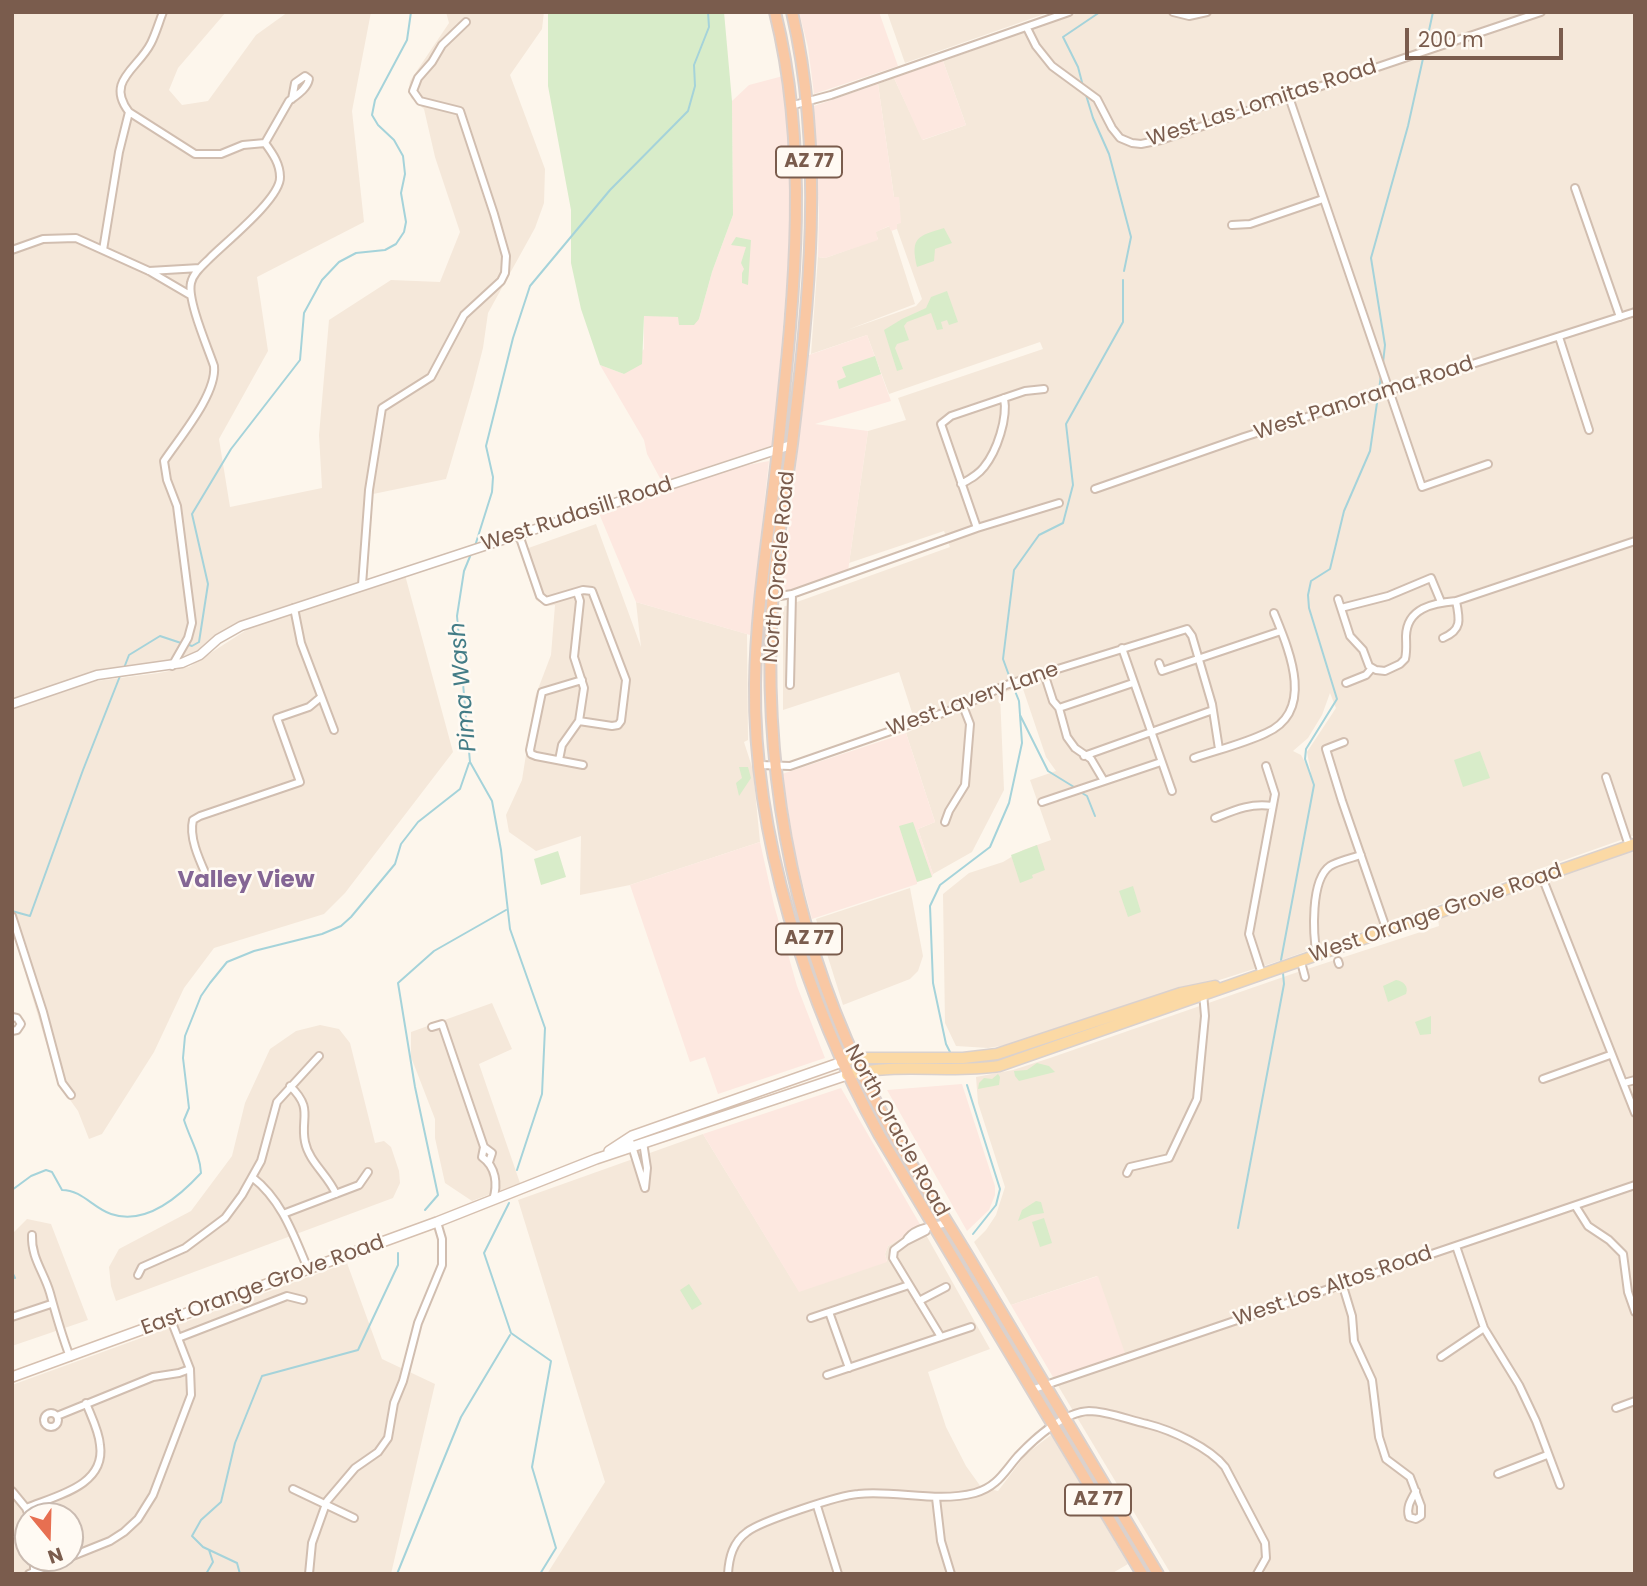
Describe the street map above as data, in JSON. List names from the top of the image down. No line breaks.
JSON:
{"streets":{"highway":["AZ 77","North Oracle Road"],"main road":["West Orange Grove Road","East Orange Grove Road"],"street":["West Las Lomitas Road","West Panorama Road","West Rudasill Road","West Lavery Lane","West Los Altos Road"]},"crossings":[["West Rudasill Road","North Oracle Road"],["North Oracle Road","West Lavery Lane"],["North Oracle Road","West Orange Grove Road"],["North Oracle Road","West Los Altos Road"],["West Orange Grove Road","East Orange Grove Road"]],"districts":["Valley View"],"water":["Pima Wash"],"scale_bar":"200 m","north":"bottom"}
